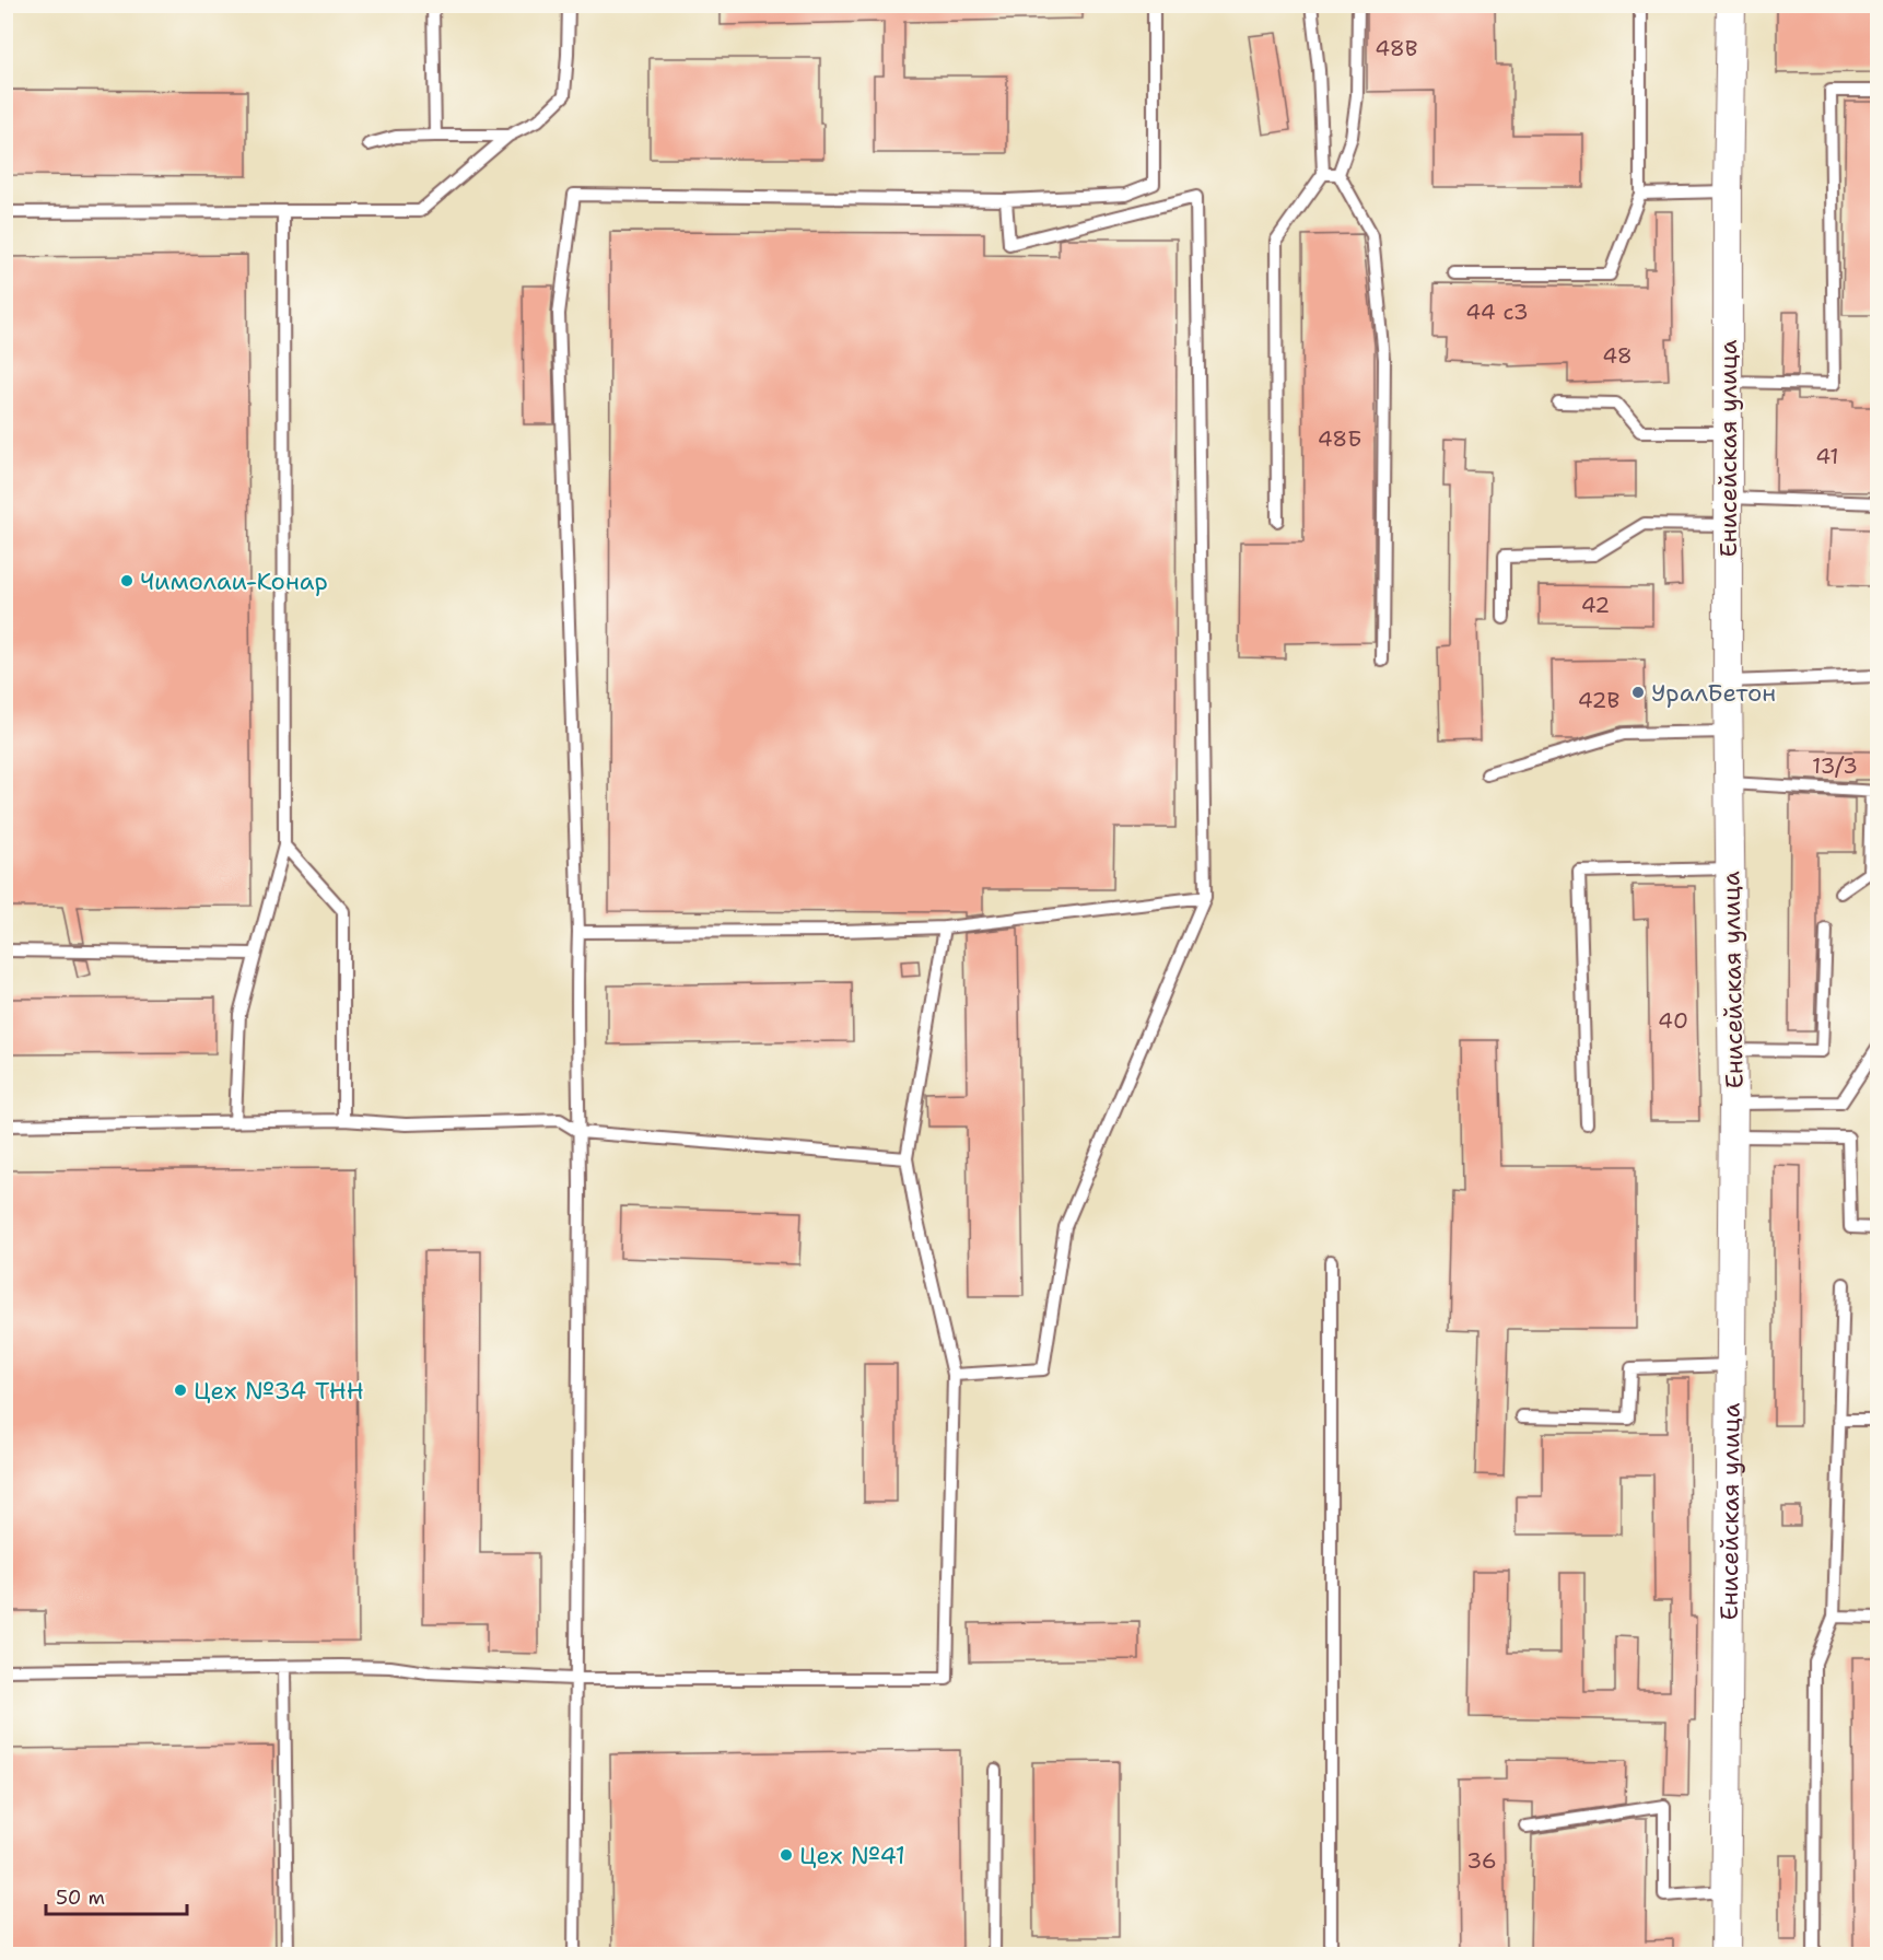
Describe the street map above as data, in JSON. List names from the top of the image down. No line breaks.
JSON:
{"streets":{"street":["Енисейская улица"]},"places":["Чимолаи-Конар","УралБетон","Цех №34 ТНН","Цех №41"],"house_numbers":["48В","44 с3","48","48Б","41","42","42В","13/3","40","36"],"scale_bar":"50 m"}
